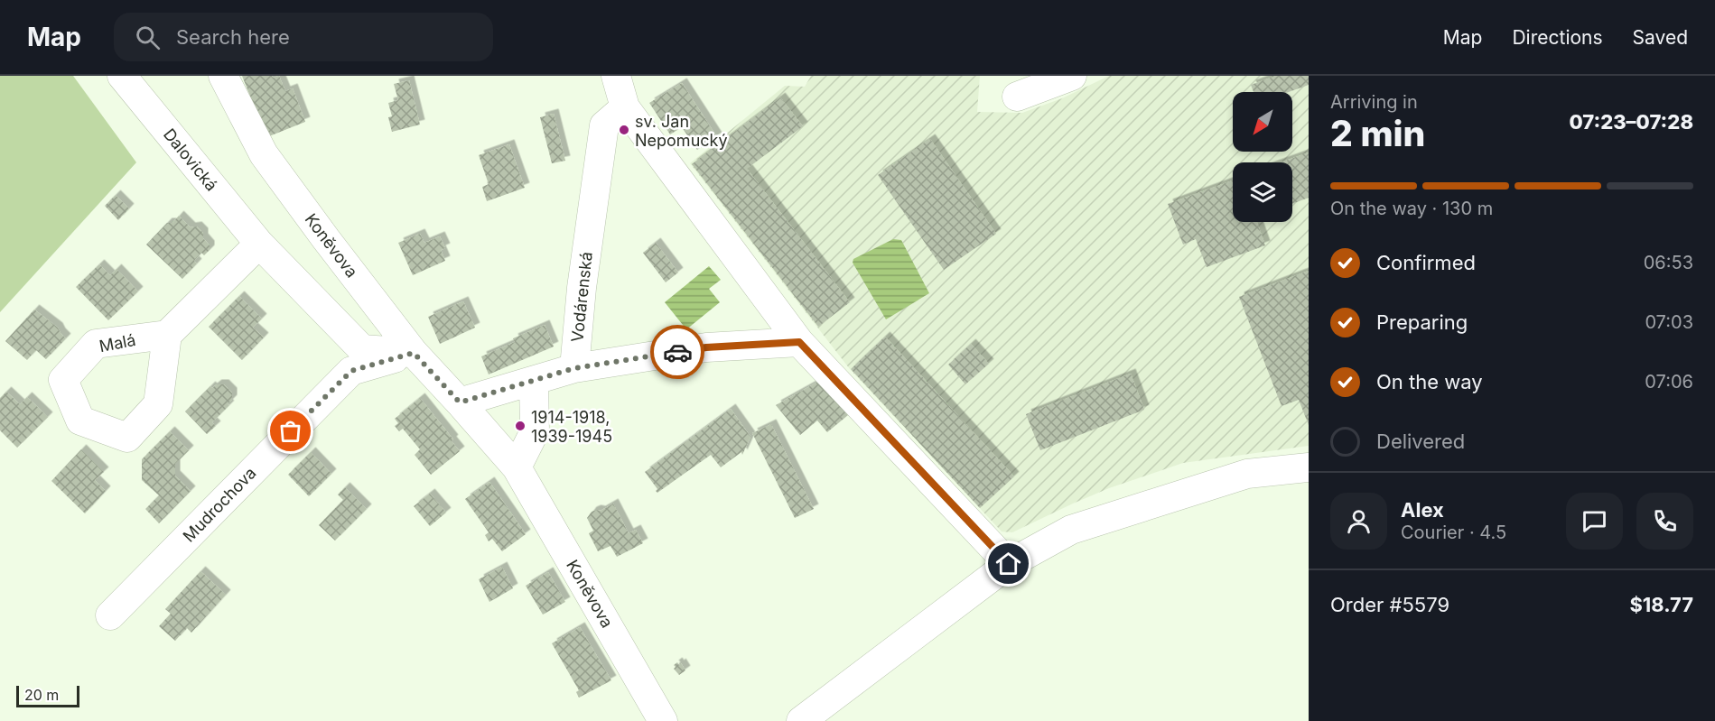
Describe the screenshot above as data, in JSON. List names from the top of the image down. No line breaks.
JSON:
{"streets":{"street":["Dalovická","Koněvova","Vodárenská","Mudrochova"]},"crossings":[["Koněvova","Mudrochova"]],"places":["sv. Jan Nepomucký","1914-1918, 1939-1945"],"scale_bar":"20 m","north":"bottom left","page":{"header":"Map","search":"Search here","nav":["Map","Directions","Saved"],"heading":["2 min","Arriving in","07:23–07:28"],"panel":["Alex","Courier · 4.5","Order #5579","$18.77"],"bar":"On the way · 130 m","list":[["Confirmed","06:53"],["Preparing","07:03"],["On the way","07:06"],"Delivered"],"scale":"20 m"}}
